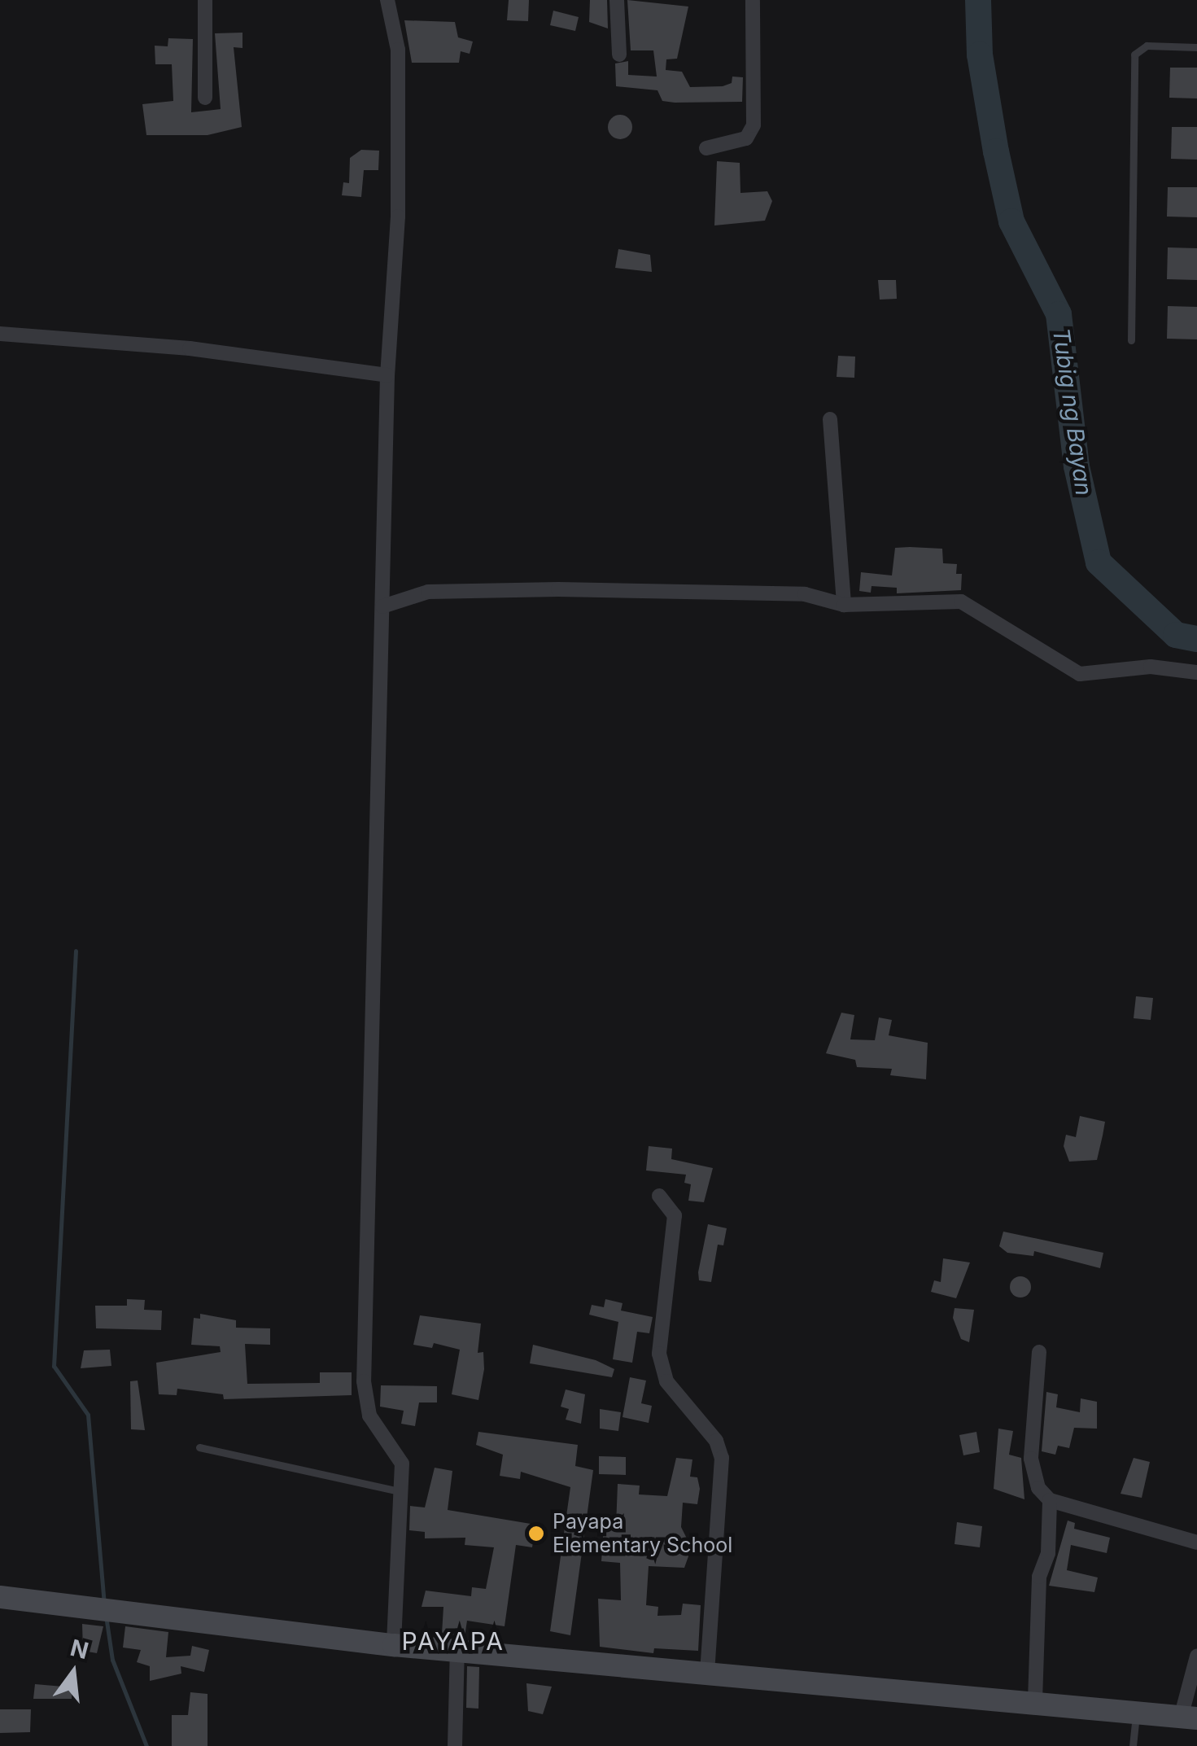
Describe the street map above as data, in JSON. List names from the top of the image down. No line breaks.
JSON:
{"districts":["PAYAPA"],"water":["Tubig ng Bayan"],"places":["Payapa Elementary School"],"north":"top"}
